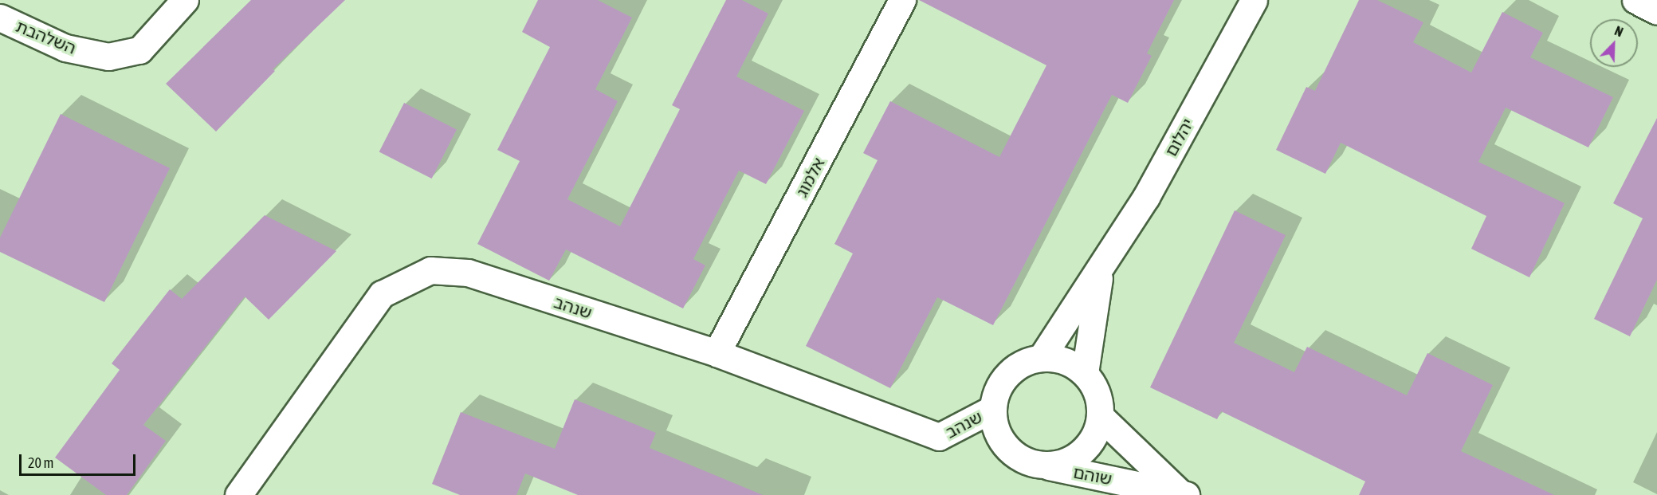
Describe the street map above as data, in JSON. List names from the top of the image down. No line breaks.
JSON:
{"streets":{"street":["השלהבת","יהלום","אלמוג","שנהב","שוהם"]},"crossings":[["יהלום","שנהב"],["יהלום","שוהם"],["אלמוג","שנהב"],["שנהב","שוהם"]],"scale_bar":"20 m","north":"top right"}
